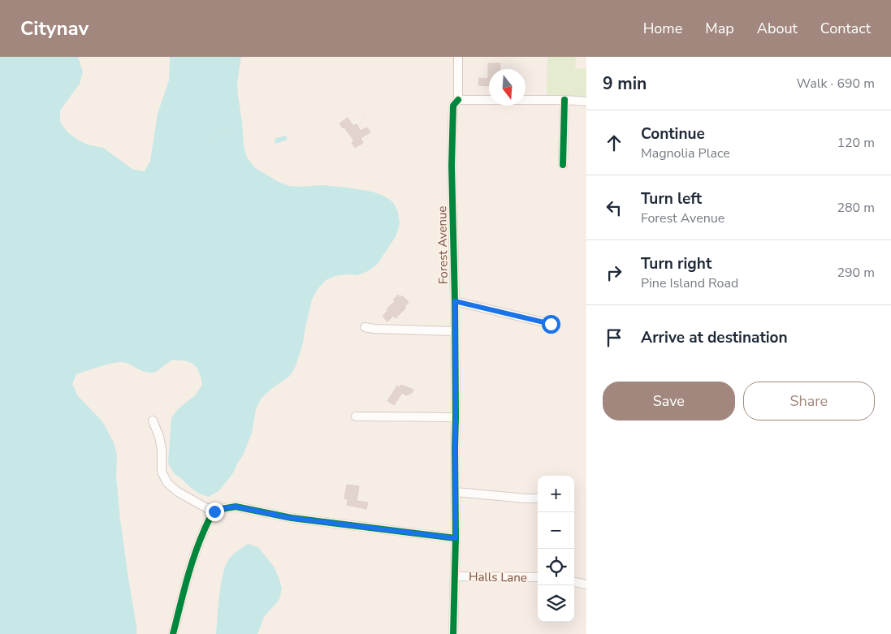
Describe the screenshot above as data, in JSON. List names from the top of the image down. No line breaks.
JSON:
{"streets":{"street":["Forest Avenue","Halls Lane"]},"crossings":[["Forest Avenue","Halls Lane"]],"north":"bottom","page":{"header":"Citynav","nav":["Home","Map","About","Contact"],"heading":["9 min","Walk · 690 m"],"list":[["Continue","Magnolia Place","120 m"],["Turn left","Forest Avenue","280 m"],["Turn right","Pine Island Road","290 m"],"Arrive at destination"],"buttons":["Save","Share"],"map_buttons":["+","−"]}}
